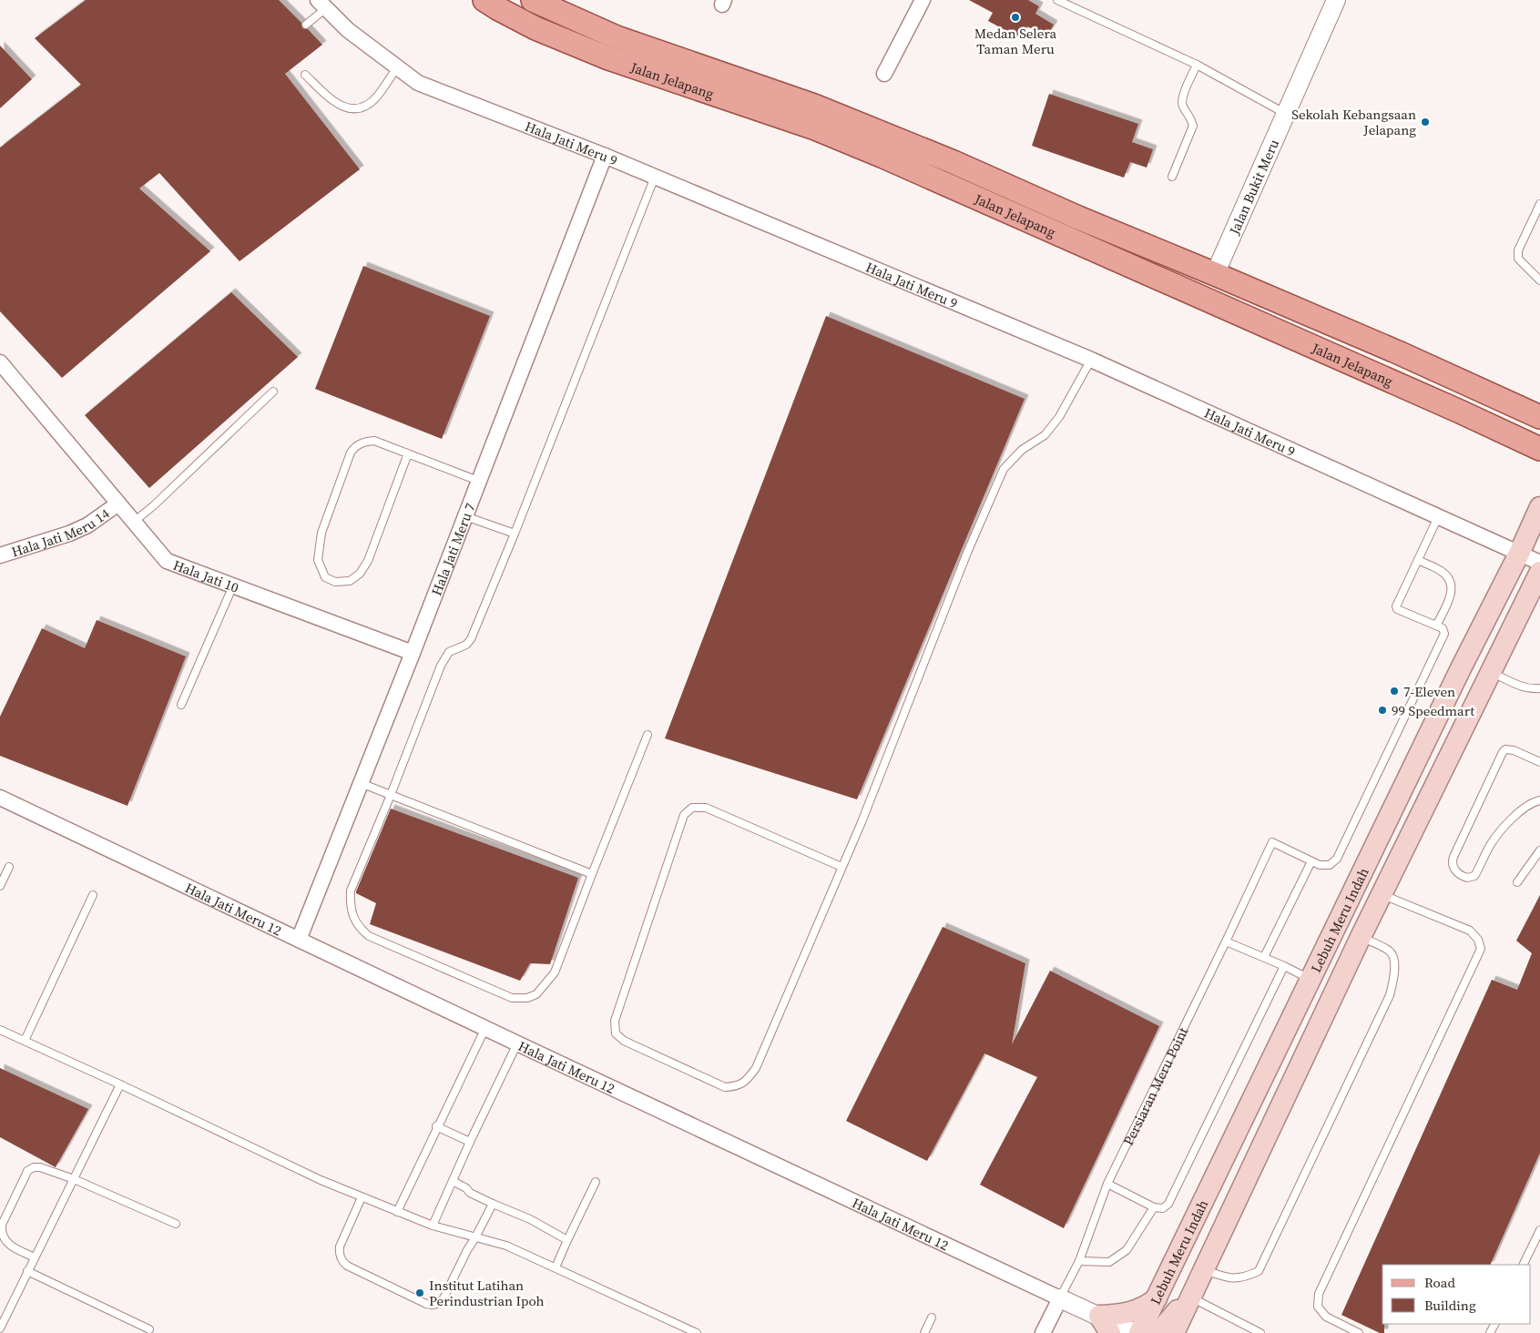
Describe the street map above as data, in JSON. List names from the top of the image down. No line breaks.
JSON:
{"streets":{"main road":["Jalan Jelapang","Lebuh Meru Indah"],"street":["Hala Jati Meru 9","Jalan Bukit Meru","Hala Jati Meru 14","Hala Jati Meru 7","Hala Jati 10","Hala Jati Meru 12","Persiaran Meru Point"]},"crossings":[["Jalan Jelapang","Jalan Bukit Meru"],["Hala Jati Meru 9","Hala Jati Meru 7"],["Hala Jati Meru 9","Lebuh Meru Indah"],["Hala Jati Meru 14","Hala Jati 10"],["Hala Jati Meru 7","Hala Jati 10"],["Hala Jati Meru 7","Hala Jati Meru 12"],["Hala Jati Meru 12","Persiaran Meru Point"]],"places":["Medan Selera Taman Meru","Sekolah Kebangsaan Jelapang","7-Eleven","99 Speedmart","Institut Latihan Perindustrian Ipoh"],"legend":["Road","Building"]}
